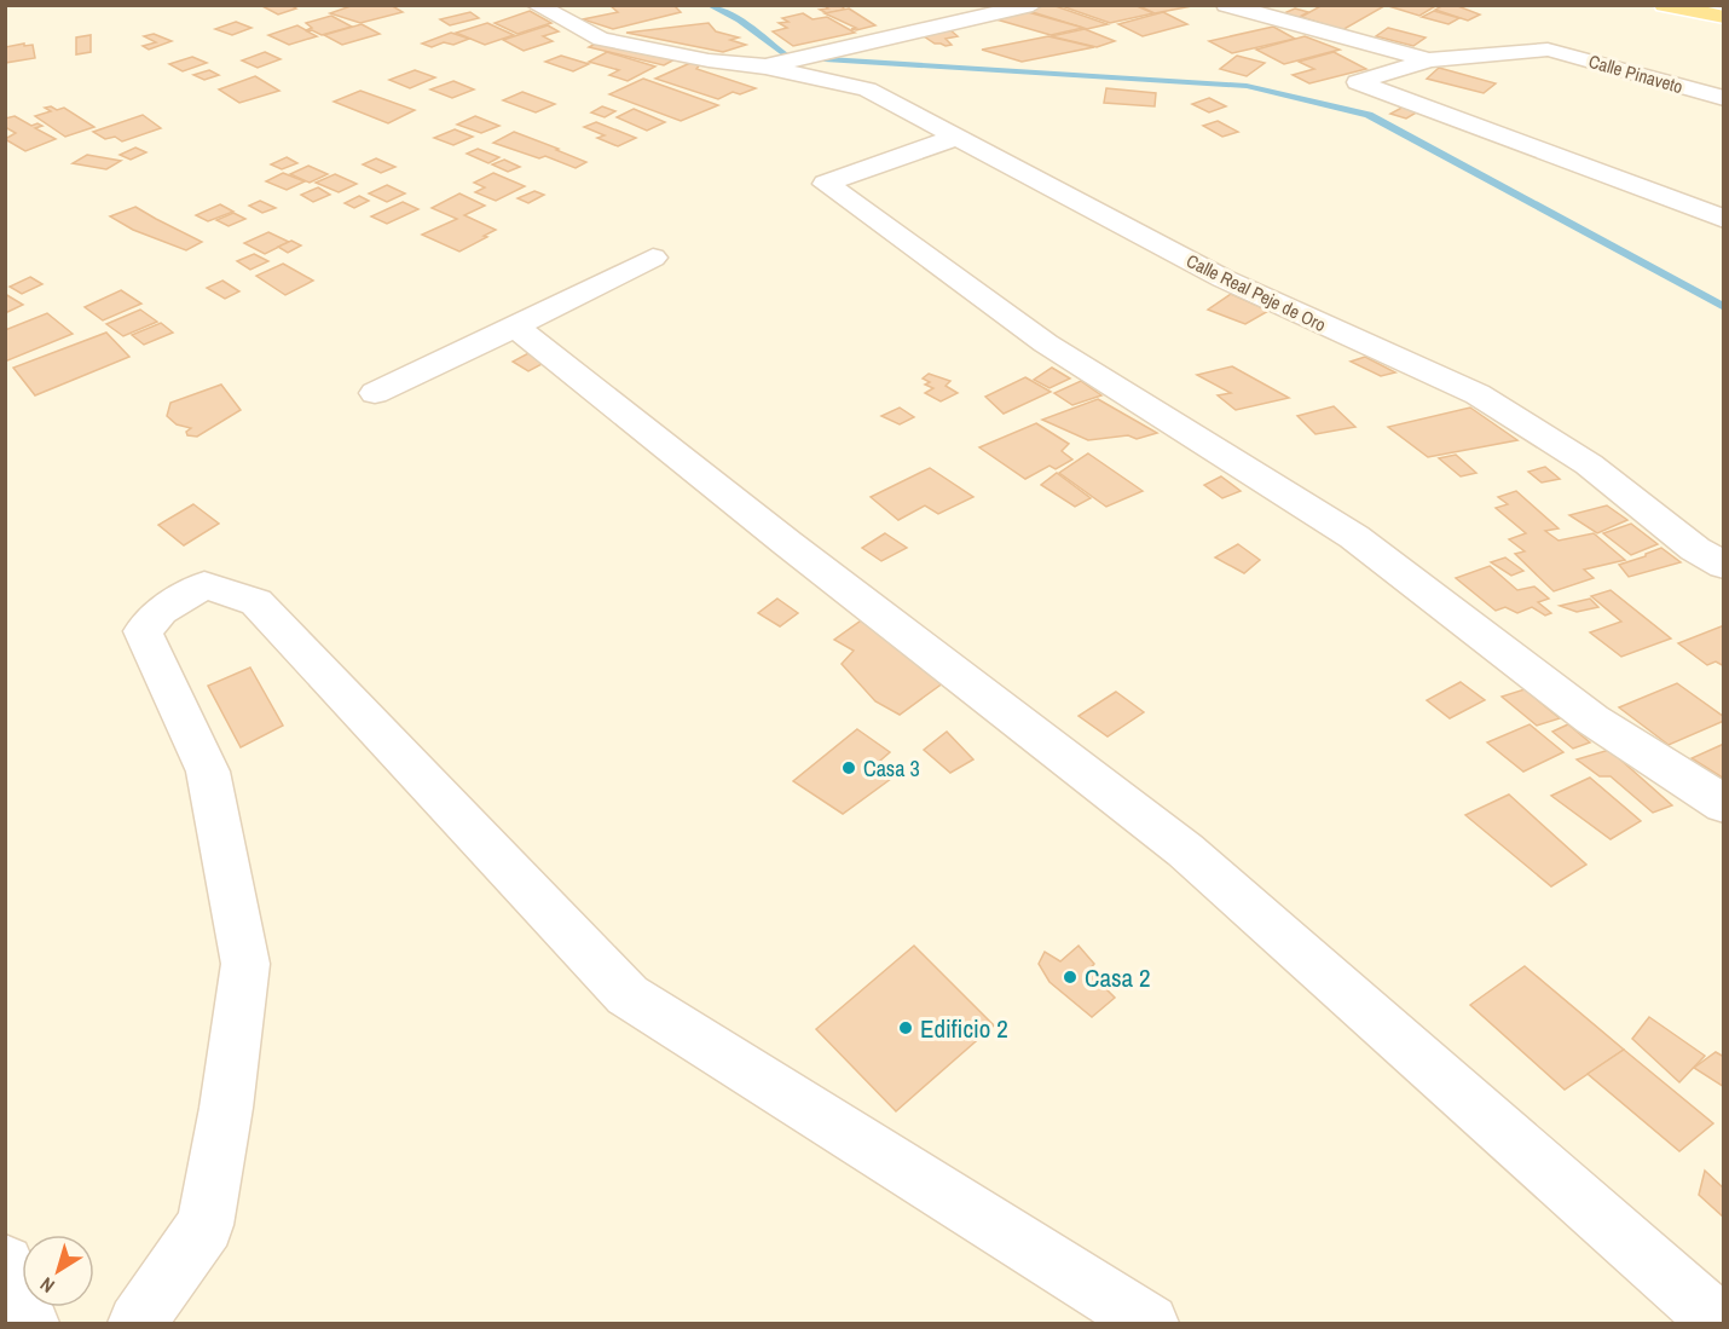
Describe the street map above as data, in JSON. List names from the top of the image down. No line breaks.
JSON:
{"streets":{"street":["Calle Pinaveto","Calle Real Peje de Oro"]},"places":["Casa 3","Casa 2","Edificio 2"],"north":"bottom left"}
